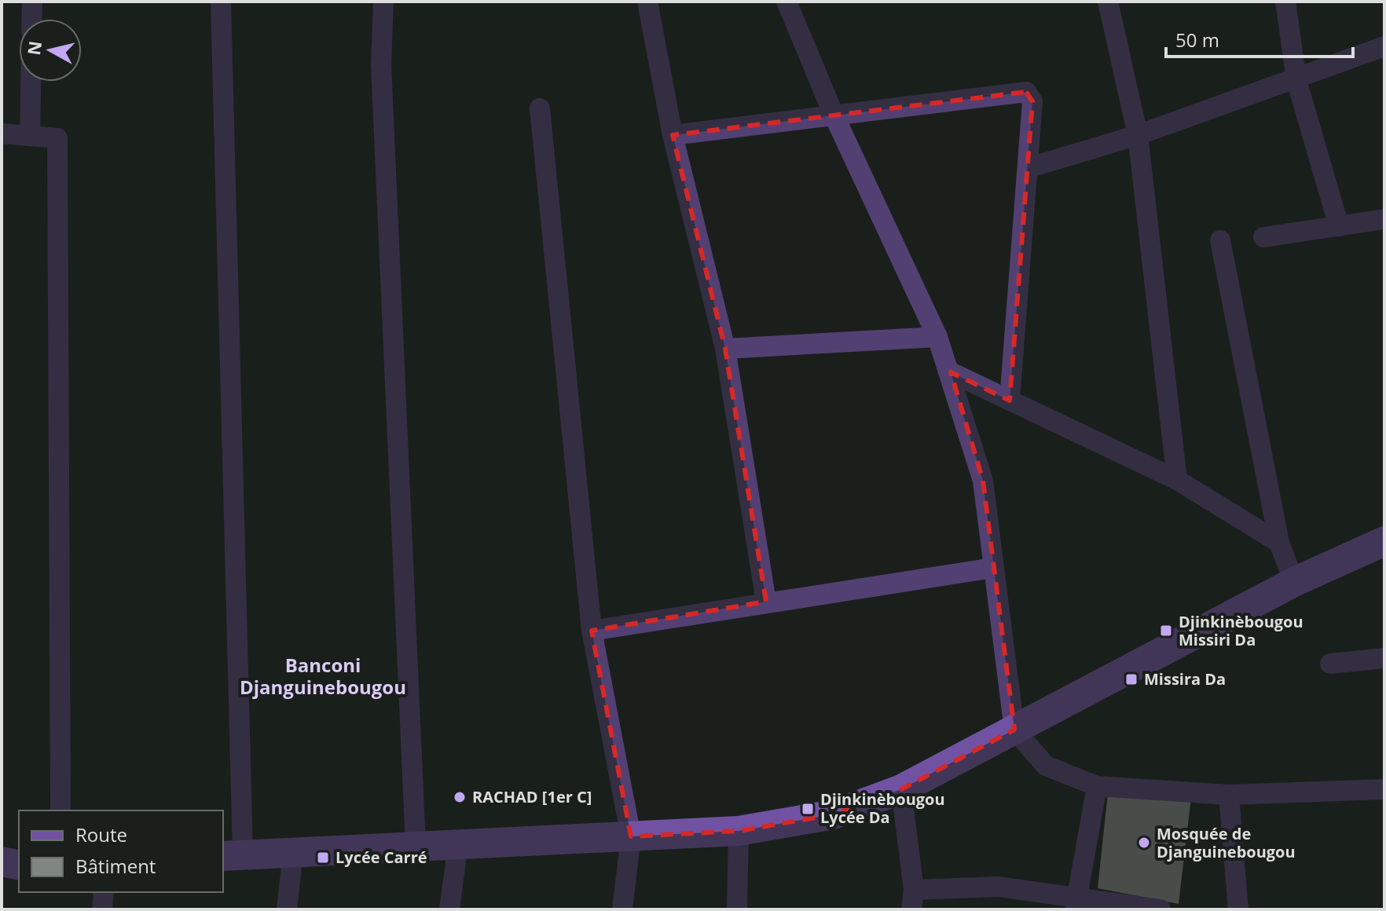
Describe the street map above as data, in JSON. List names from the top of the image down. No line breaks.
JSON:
{"districts":["Banconi Djanguinebougou"],"places":{"transit":["Djinkinèbougou Missiri Da","Missira Da","Djinkinèbougou Lycée Da","Lycée Carré"],"other":["RACHAD [1er C]","Mosquée de Djanguinebougou"]},"legend":["Route","Bâtiment"],"scale_bar":"50 m","north":"left"}
